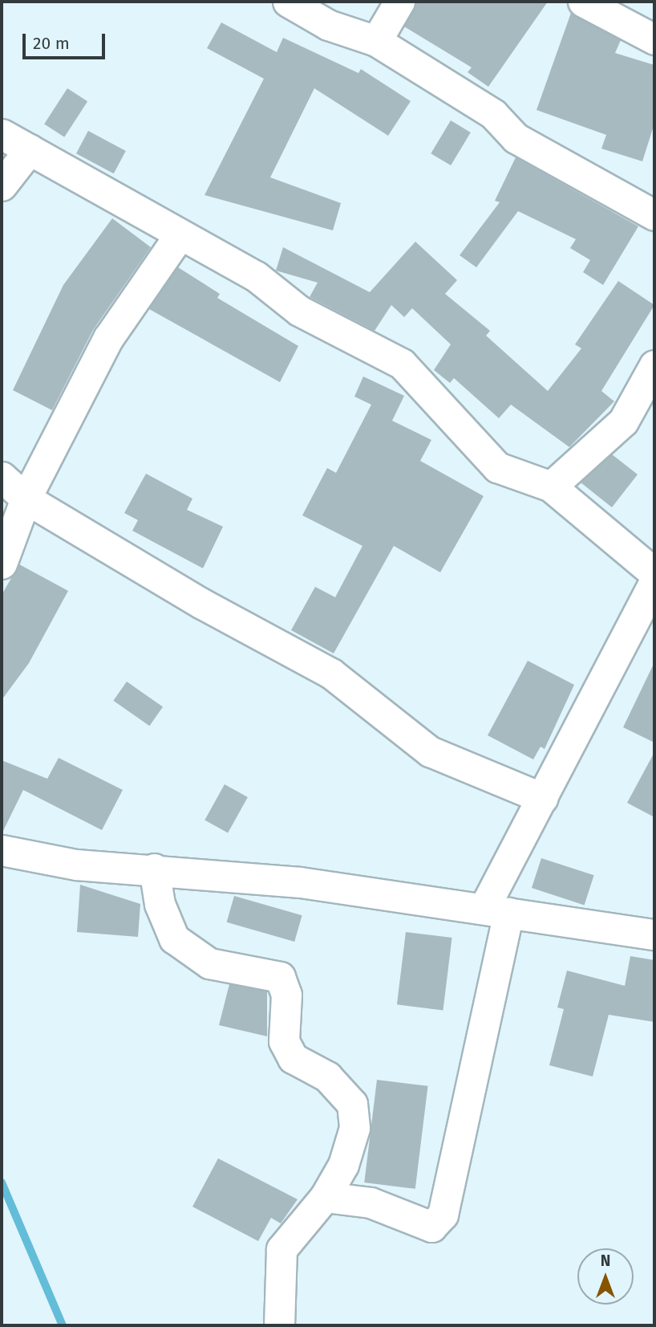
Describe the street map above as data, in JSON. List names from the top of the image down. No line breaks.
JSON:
{"scale_bar":"20 m","north":"top"}
